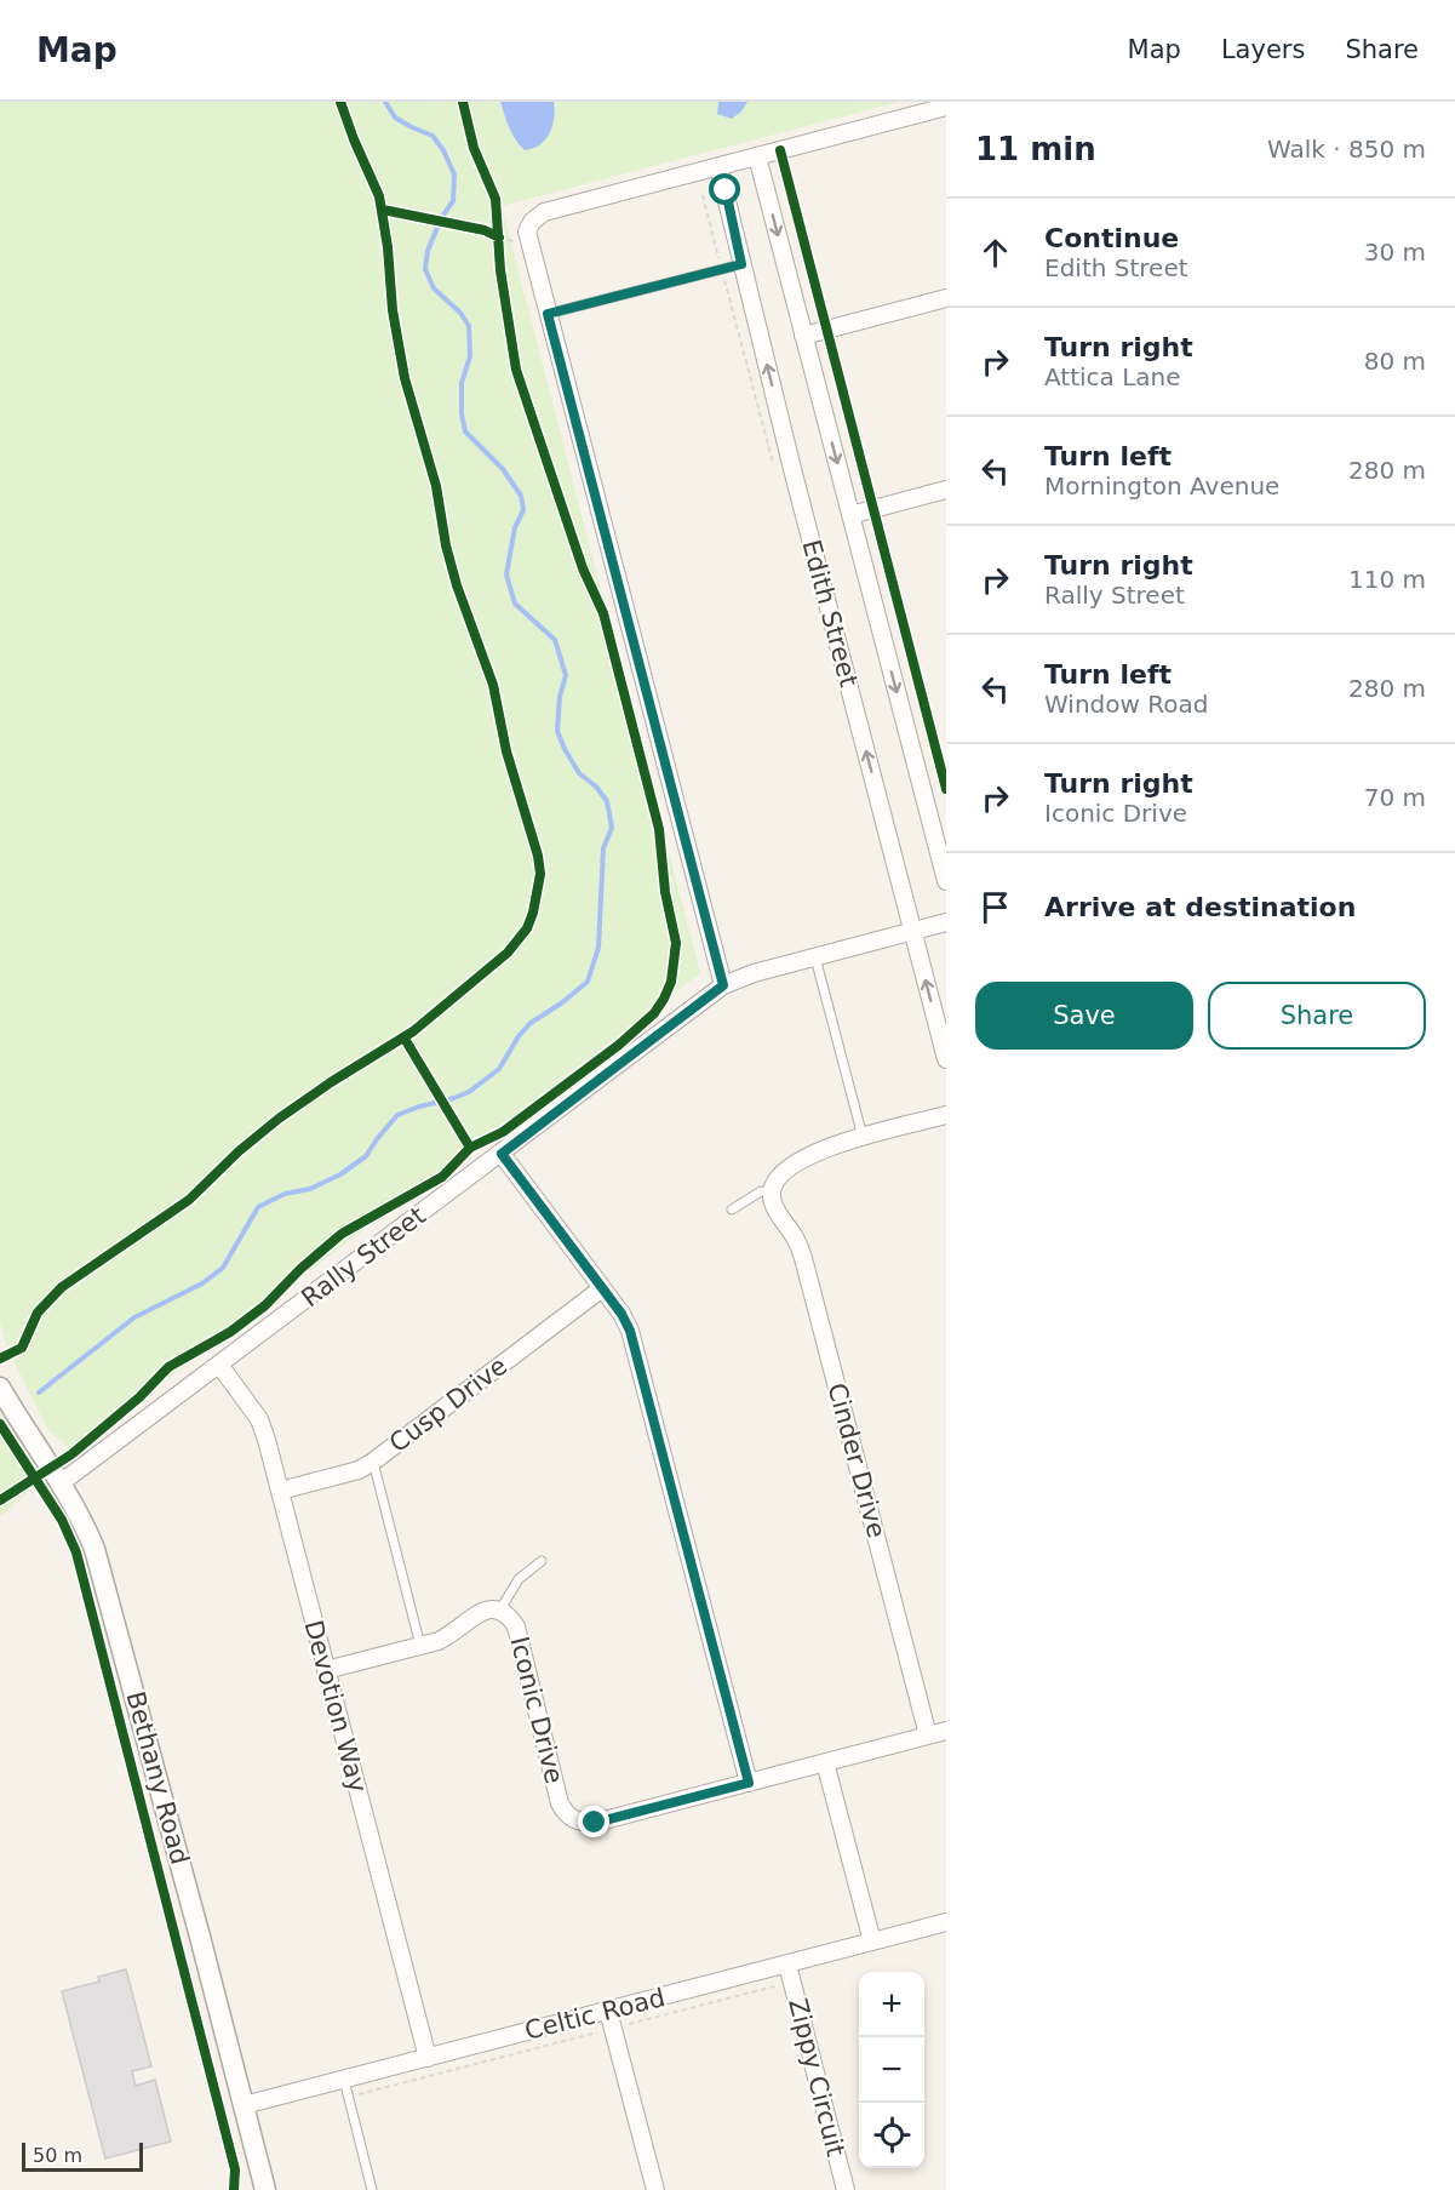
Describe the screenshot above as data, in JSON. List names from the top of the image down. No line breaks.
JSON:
{"streets":{"street":["Edith Street","Rally Street","Cusp Drive","Cinder Drive","Devotion Way","Iconic Drive","Bethany Road","Celtic Road","Zippy Circuit"]},"crossings":[["Edith Street","Rally Street"],["Rally Street","Devotion Way"],["Rally Street","Bethany Road"],["Cusp Drive","Devotion Way"],["Cinder Drive","Iconic Drive"],["Devotion Way","Iconic Drive"],["Devotion Way","Celtic Road"],["Bethany Road","Celtic Road"],["Celtic Road","Zippy Circuit"]],"scale_bar":"50 m","page":{"header":"Map","nav":["Map","Layers","Share"],"heading":["11 min","Walk · 850 m"],"list":[["Continue","Edith Street","30 m"],["Turn right","Attica Lane","80 m"],["Turn left","Mornington Avenue","280 m"],["Turn right","Rally Street","110 m"],["Turn left","Window Road","280 m"],["Turn right","Iconic Drive","70 m"],"Arrive at destination"],"buttons":["Save","Share"],"map_buttons":["+","−"],"scale":"50 m"}}
